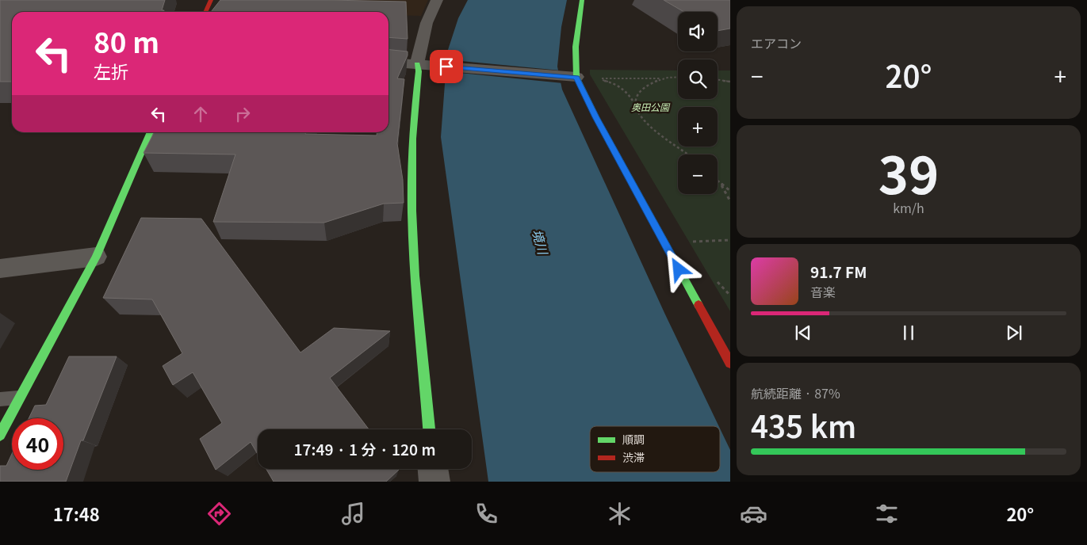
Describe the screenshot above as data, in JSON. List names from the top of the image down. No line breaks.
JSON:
{"water":["境川"],"parks":["奥田公園"],"legend":["順調","渋滞"],"page":{"tile":["エアコン",["39","km/h"],["航続距離 · 87%","435 km"]],"map_buttons":["+","−"],"turn":["80 m","左折"],"heat":["−","20°","+"],"song":["91.7 FM","音楽"],"limit":"40","trip":"17:49 · 1 分 · 120 m","tabs":["17:48","20°"]}}
